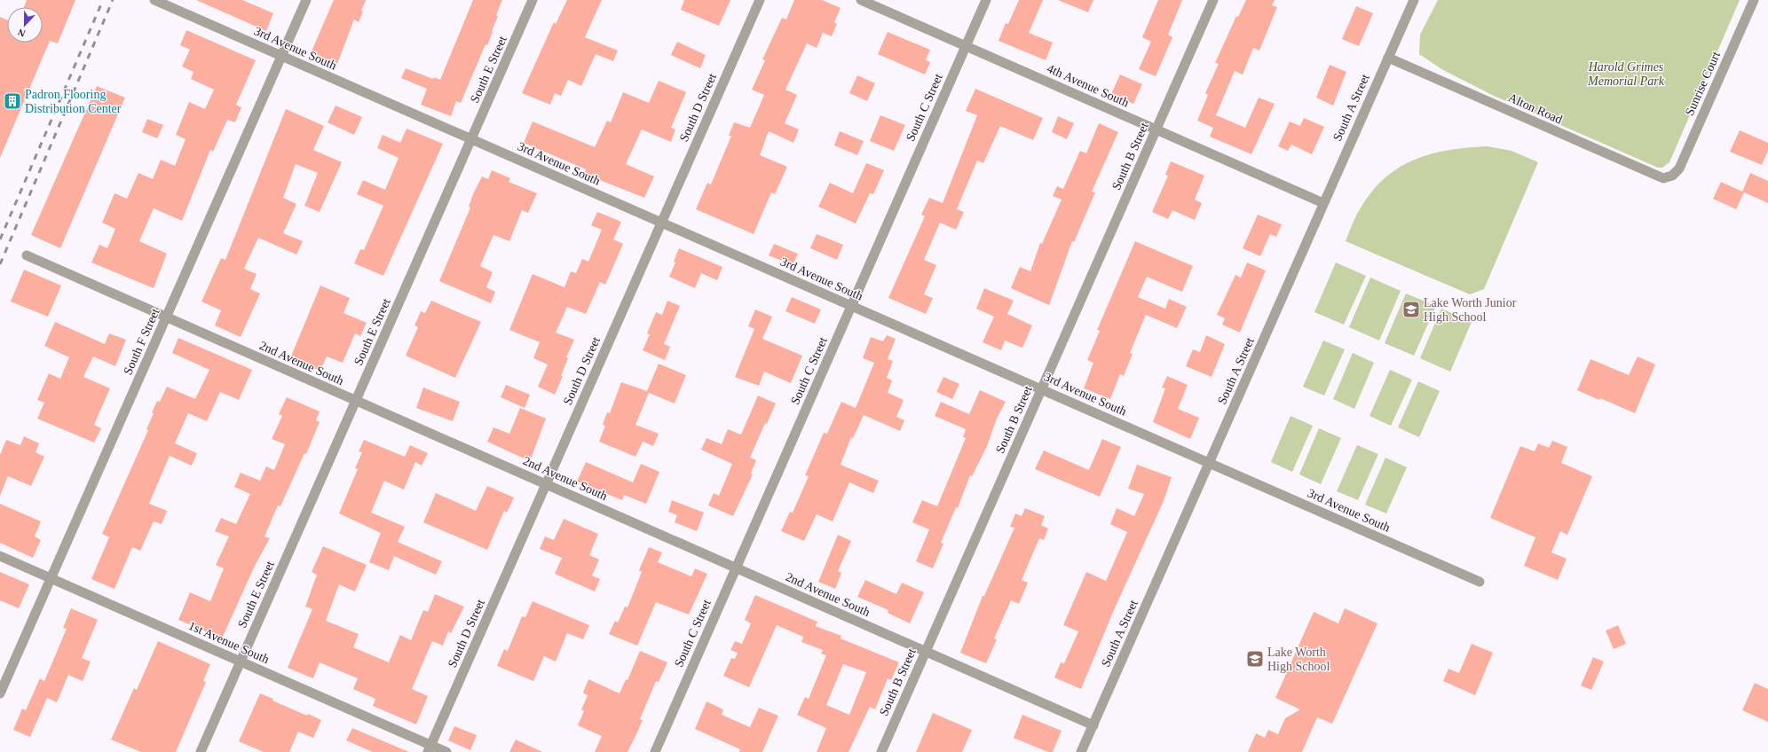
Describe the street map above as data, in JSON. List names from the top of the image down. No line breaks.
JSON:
{"streets":{"street":["3rd Avenue South","South E Street","Sunrise Court","4th Avenue South","South D Street","South C Street","South A Street","Alton Road","South B Street","South F Street","2nd Avenue South","1st Avenue South"]},"crossings":[["3rd Avenue South","South E Street"],["3rd Avenue South","South D Street"],["3rd Avenue South","South C Street"],["3rd Avenue South","South A Street"],["3rd Avenue South","South B Street"],["3rd Avenue South","South F Street"],["South E Street","2nd Avenue South"],["South E Street","1st Avenue South"],["Sunrise Court","Alton Road"],["4th Avenue South","South C Street"],["4th Avenue South","South A Street"],["4th Avenue South","South B Street"],["South D Street","2nd Avenue South"],["South D Street","1st Avenue South"],["South C Street","2nd Avenue South"],["South A Street","Alton Road"],["South A Street","2nd Avenue South"],["South B Street","2nd Avenue South"],["South F Street","2nd Avenue South"],["South F Street","1st Avenue South"]],"parks":["Harold Grimes Memorial Park"],"places":{"building":["Padron Flooring Distribution Center"],"school or university":["Lake Worth Junior High School","Lake Worth High School"]},"north":"bottom"}
